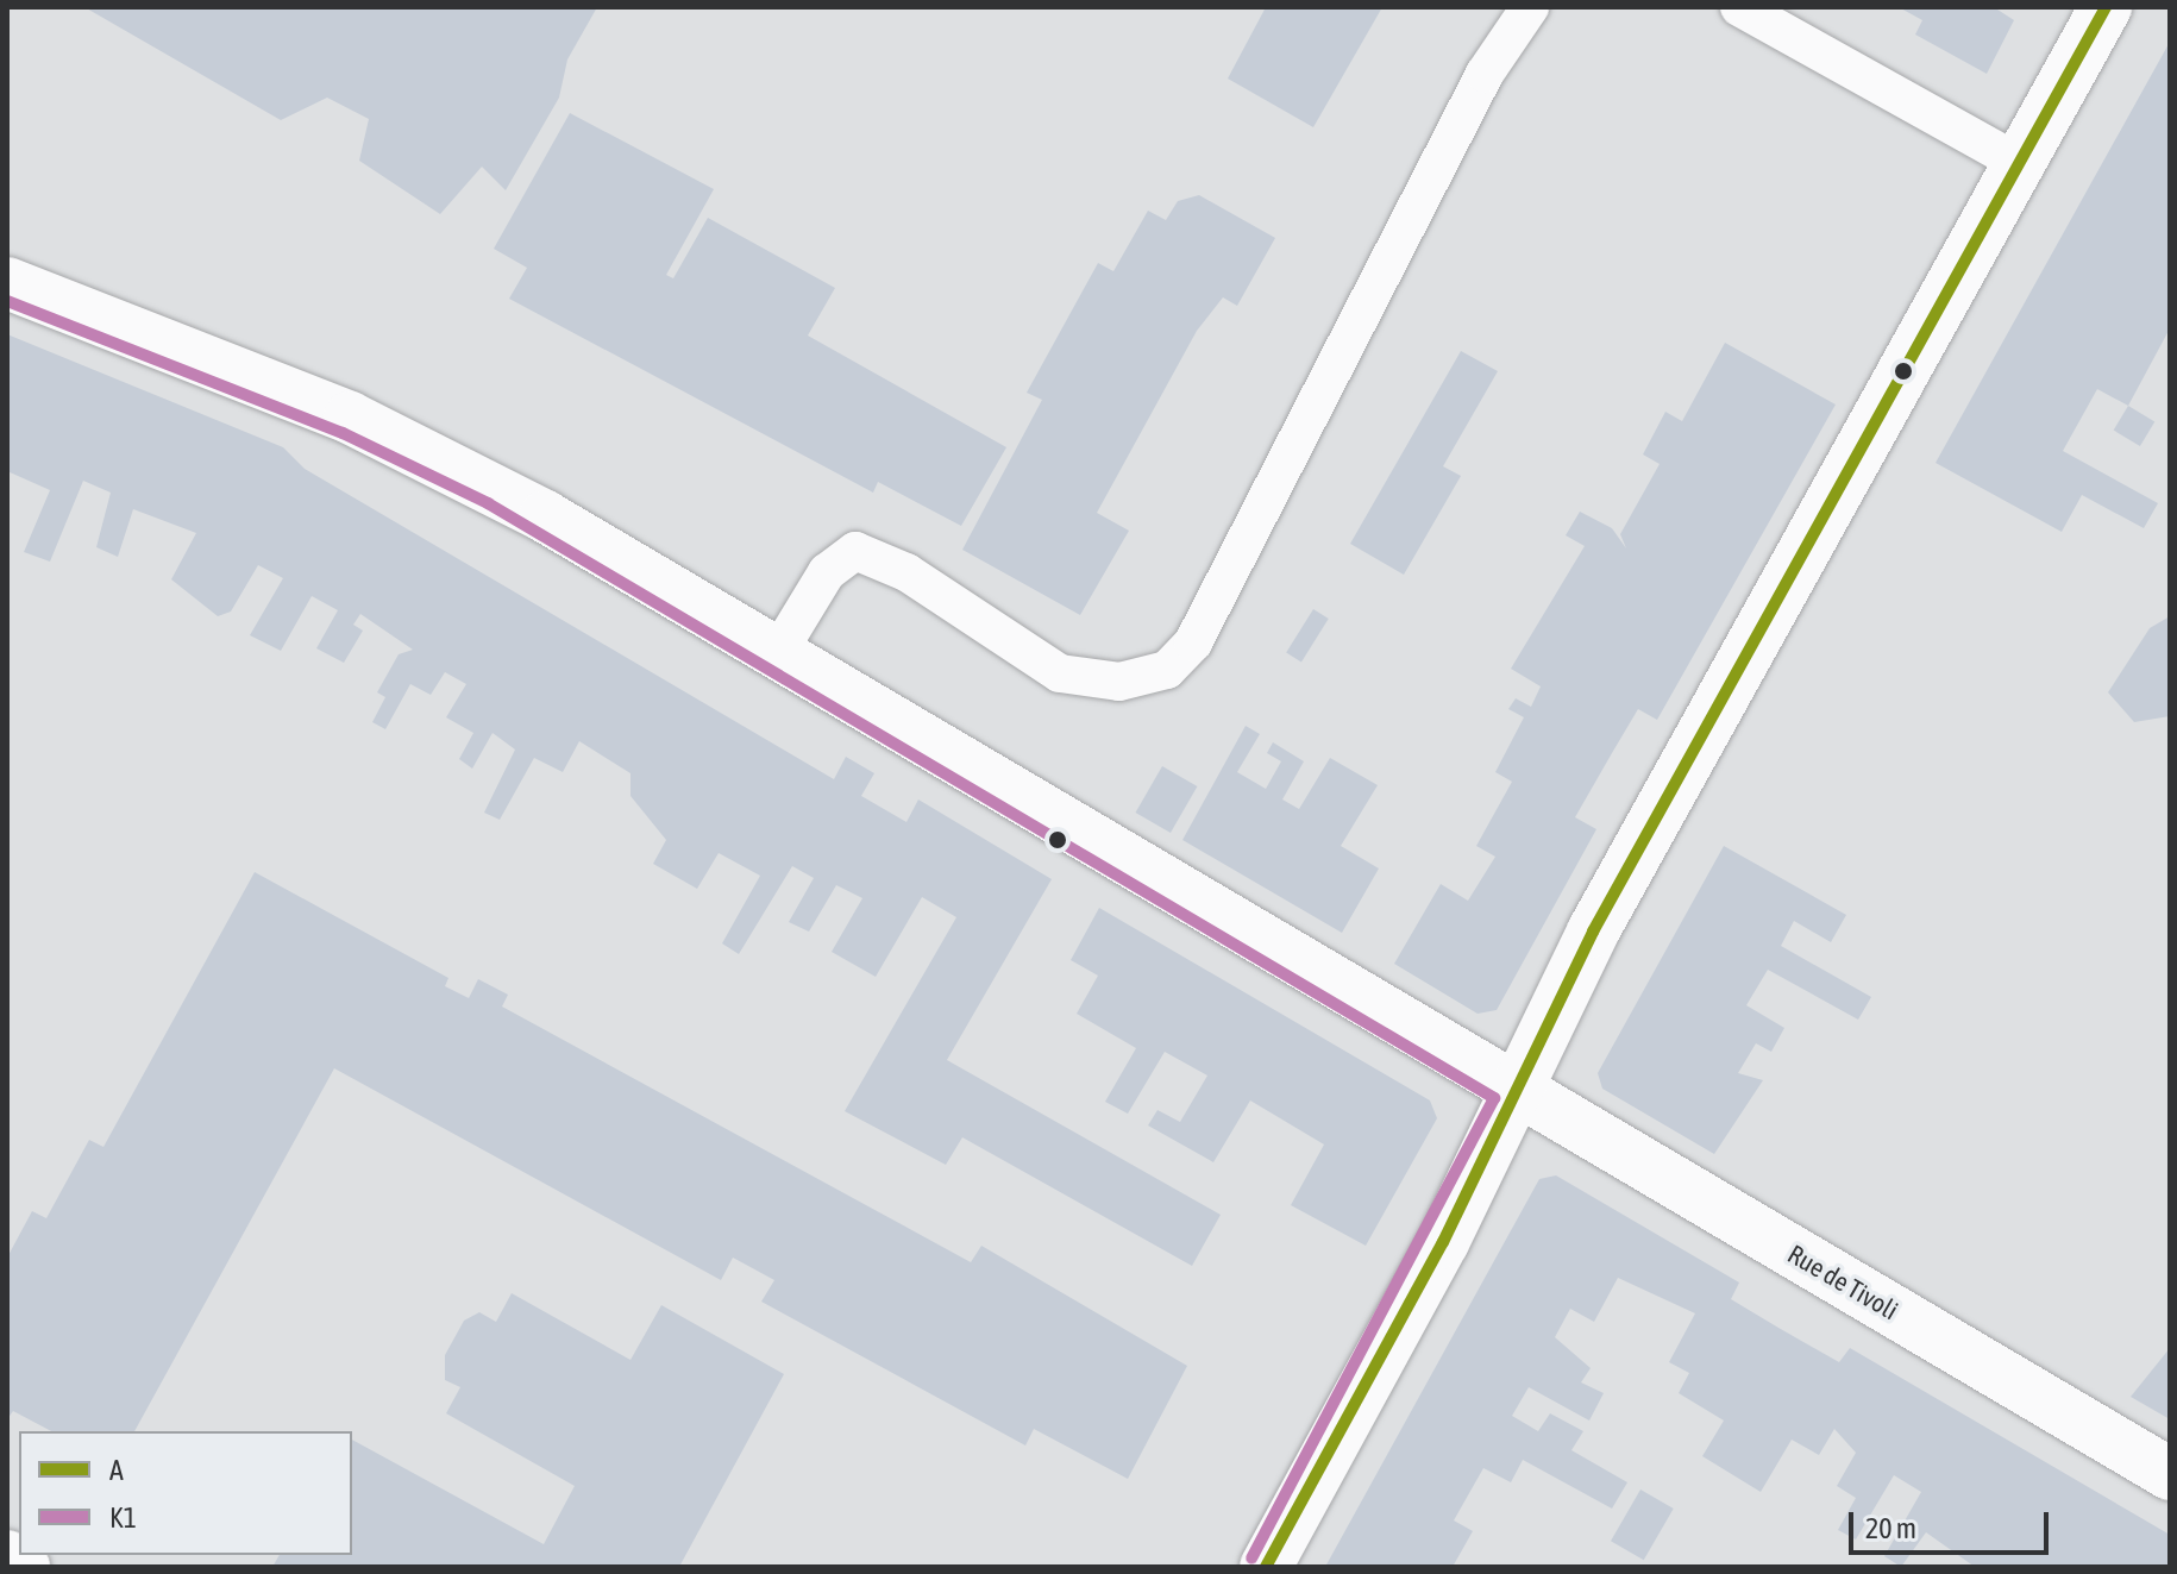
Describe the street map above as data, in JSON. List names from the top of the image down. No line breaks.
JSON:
{"streets":{"street":["Rue de Tivoli"]},"lines":["transit line A","transit line K1"],"legend":["A","K1"],"scale_bar":"20 m"}
